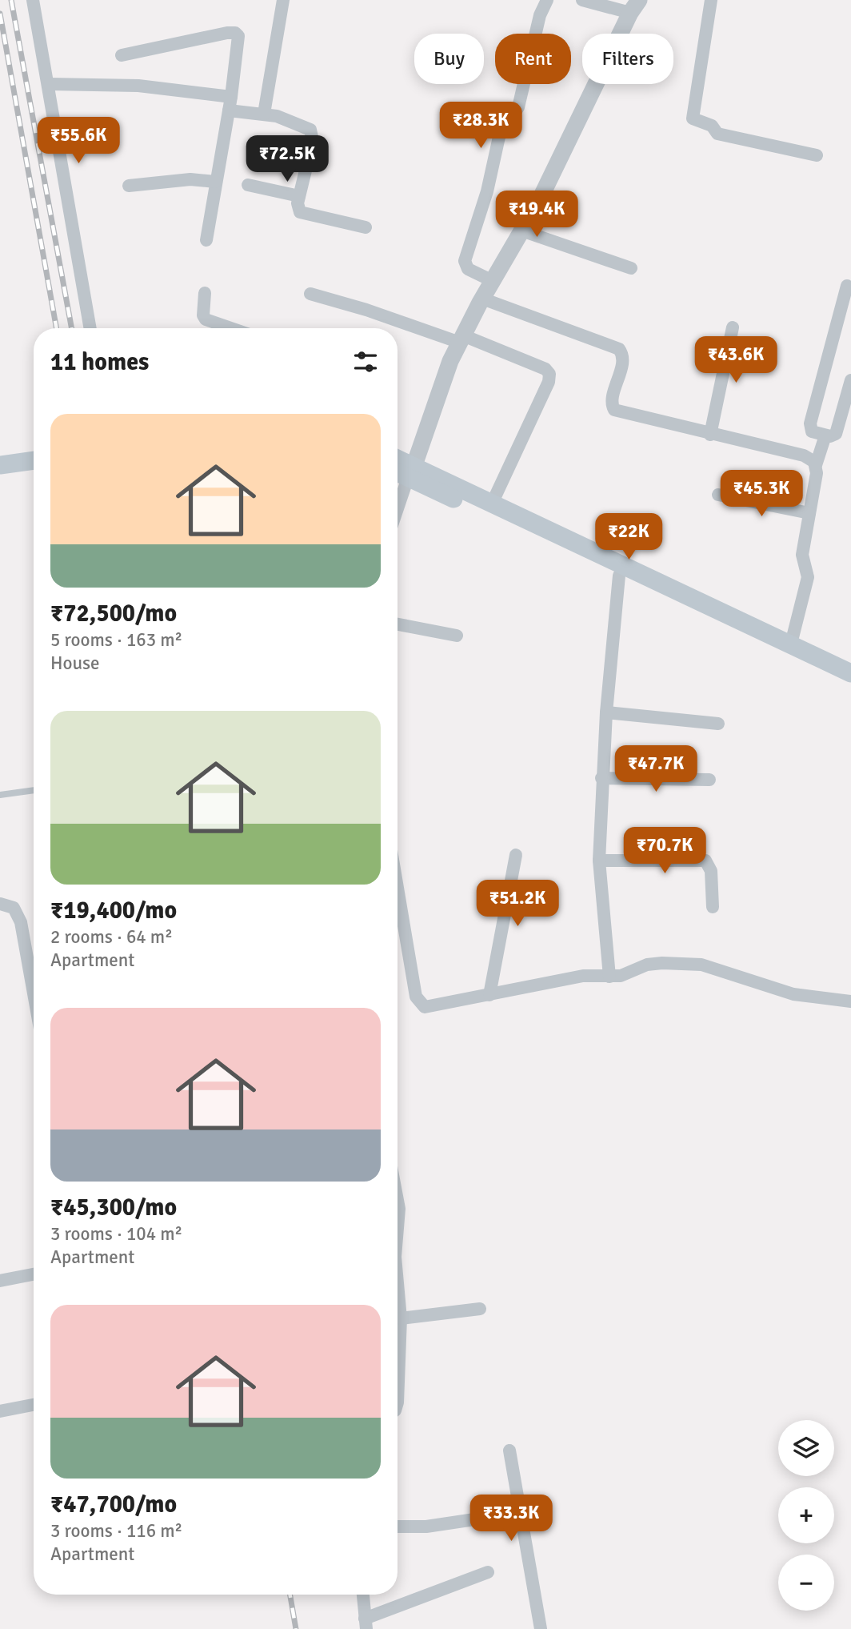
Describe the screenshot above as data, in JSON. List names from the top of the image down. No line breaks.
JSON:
{"page":{"chip":["Buy","Rent","Filters"],"price":["₹28.3K","₹55.6K","₹72.5K","₹19.4K","₹43.6K","₹45.3K","₹22K","₹47.7K","₹70.7K","₹51.2K","₹33.3K"],"heading":"11 homes","list":[{"name":"₹72,500/mo","note":"5 rooms · 163 m² · House"},{"name":"₹19,400/mo","note":"2 rooms · 64 m² · Apartment"},{"name":"₹45,300/mo","note":"3 rooms · 104 m² · Apartment"},{"name":"₹47,700/mo","note":"3 rooms · 116 m² · Apartment"}],"map_buttons":["+","−"]}}
